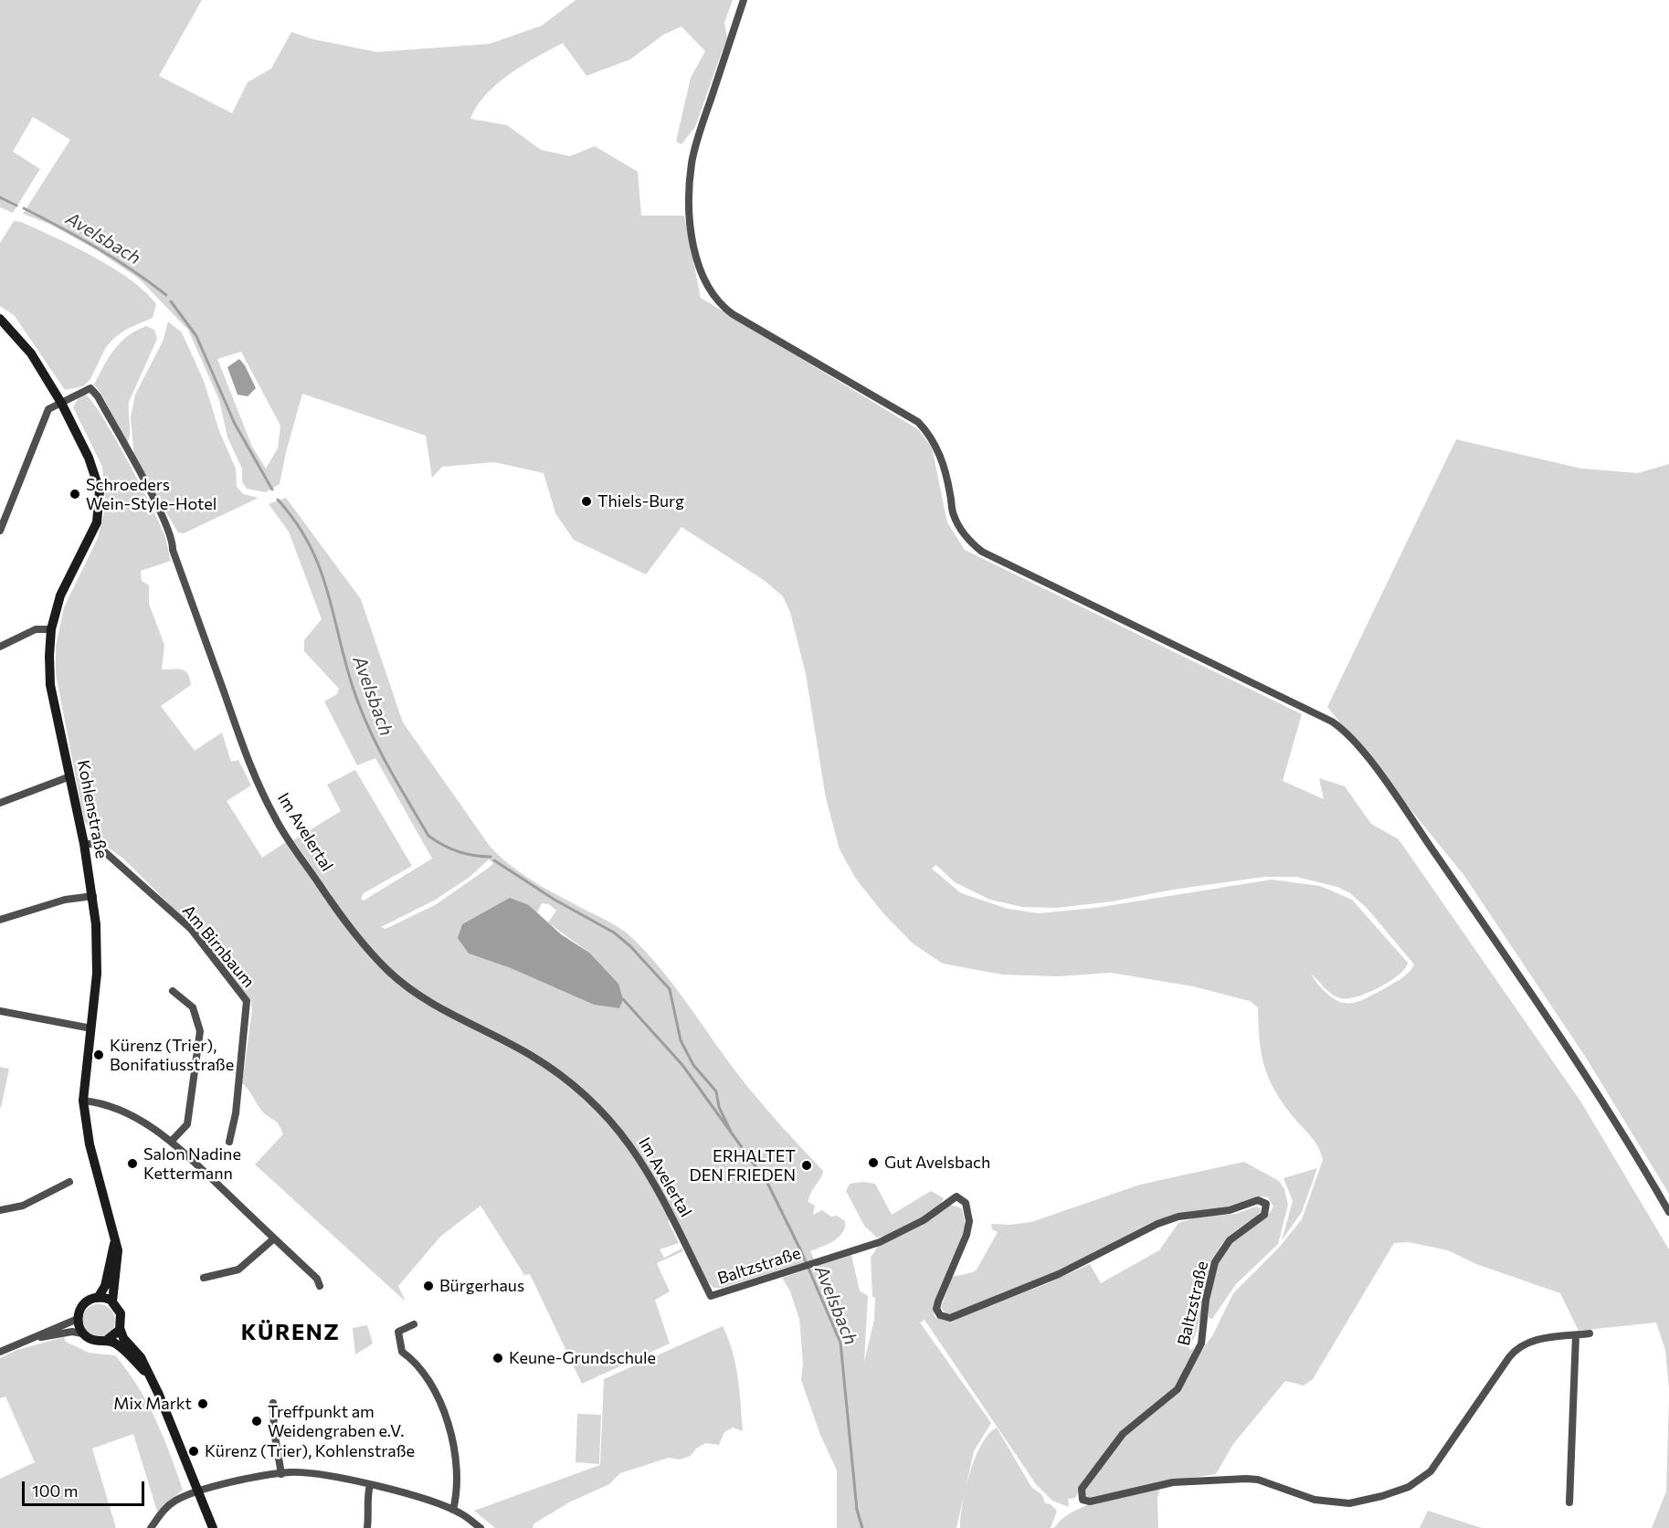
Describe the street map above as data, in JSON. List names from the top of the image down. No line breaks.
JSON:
{"streets":{"main road":["Kohlenstraße"],"street":["Im Avelertal","Am Birnbaum","Baltzstraße"]},"crossings":[["Kohlenstraße","Im Avelertal"],["Kohlenstraße","Am Birnbaum"],["Im Avelertal","Baltzstraße"]],"districts":["KÜRENZ"],"water":["Avelsbach"],"places":["Schroeders Wein-Style-Hotel","Thiels-Burg","Kürenz (Trier), Bonifatiusstraße","Gut Avelsbach","Salon Nadine Kettermann","ERHALTET DEN FRIEDEN","Bürgerhaus","Keune-Grundschule","Mix Markt","Treffpunkt am Weidengraben e.V.","Kürenz (Trier), Kohlenstraße"],"scale_bar":"100 m"}
